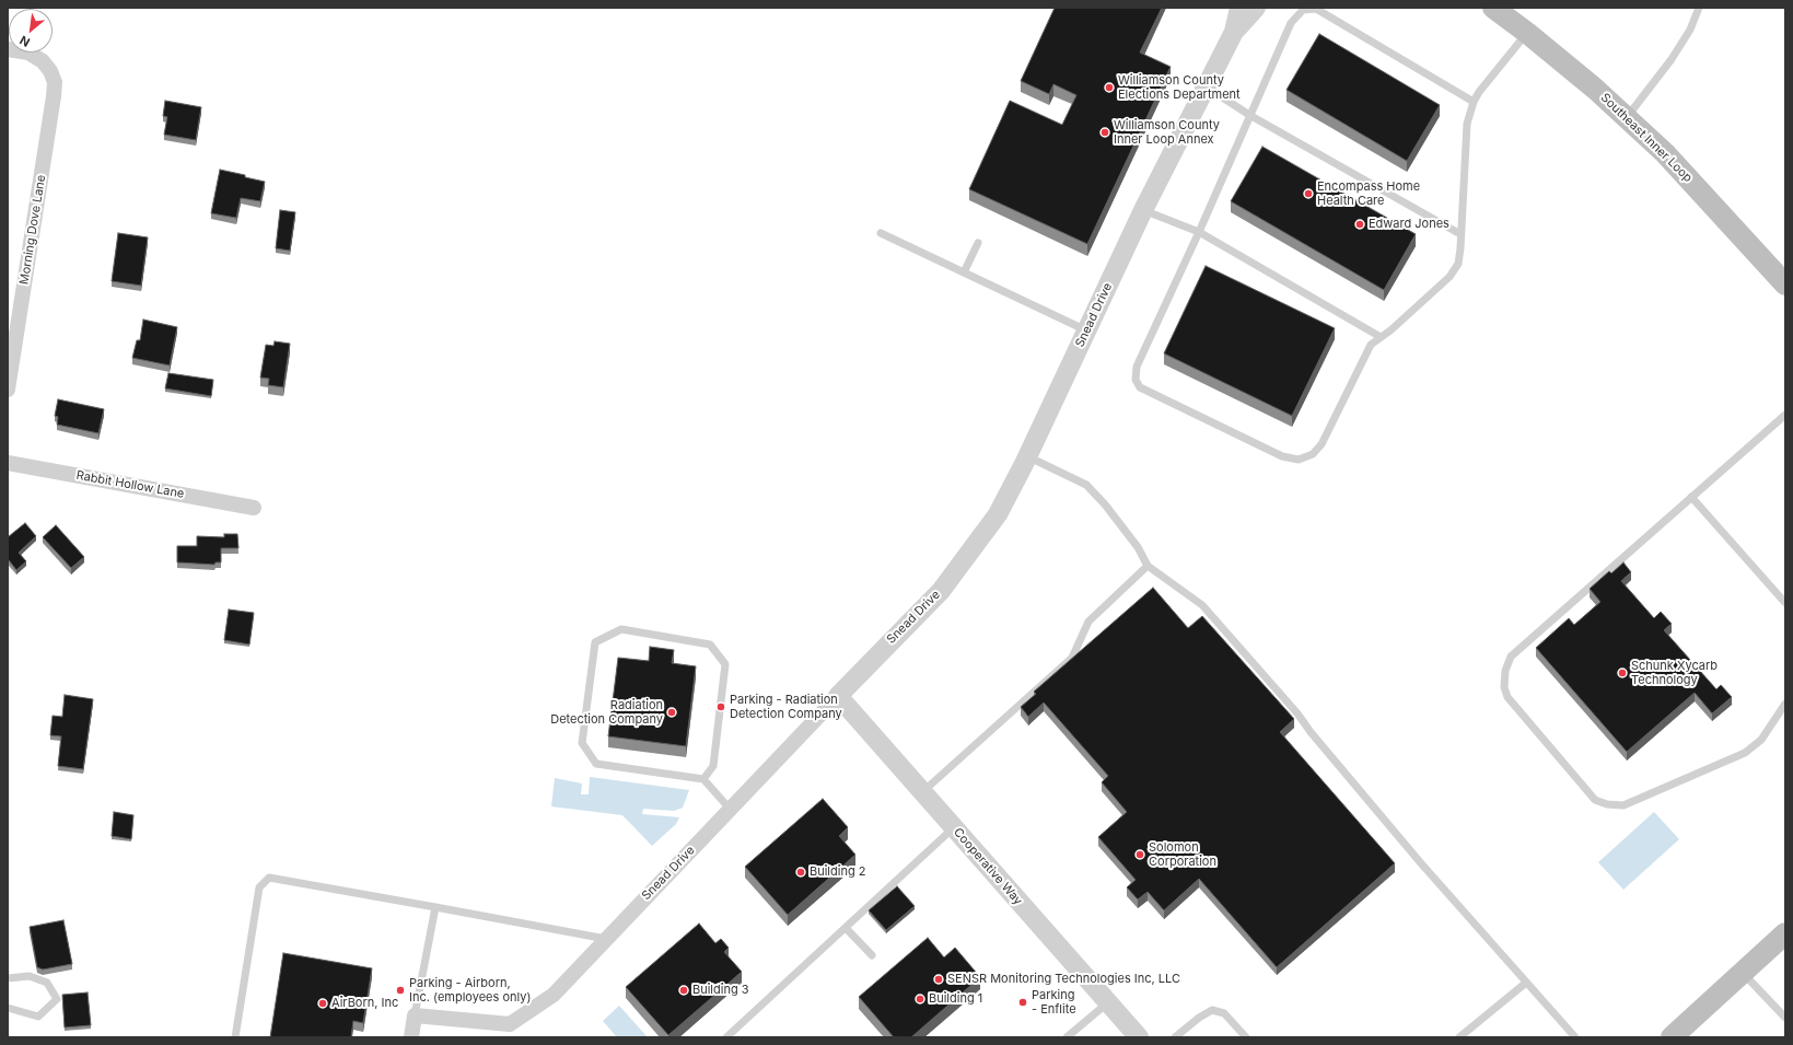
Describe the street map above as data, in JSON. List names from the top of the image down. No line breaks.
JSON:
{"streets":{"main road":["Southeast Inner Loop"],"street":["Morning Dove Lane","Snead Drive","Rabbit Hollow Lane","Cooperative Way"]},"crossings":[["Snead Drive","Cooperative Way"]],"places":["Williamson County Elections Department","Williamson County Inner Loop Annex","Encompass Home Health Care","Edward Jones","Schunk Xycarb Technology","Parking - Radiation Detection Company","Radiation Detection Company","Solomon Corporation","Building 2","SENSR Monitoring Technologies Inc, LLC","Parking - Airborn, Inc. (employees only)","Building 3","Building 1","Parking - Enflite","AirBorn, Inc"],"north":"bottom left"}
